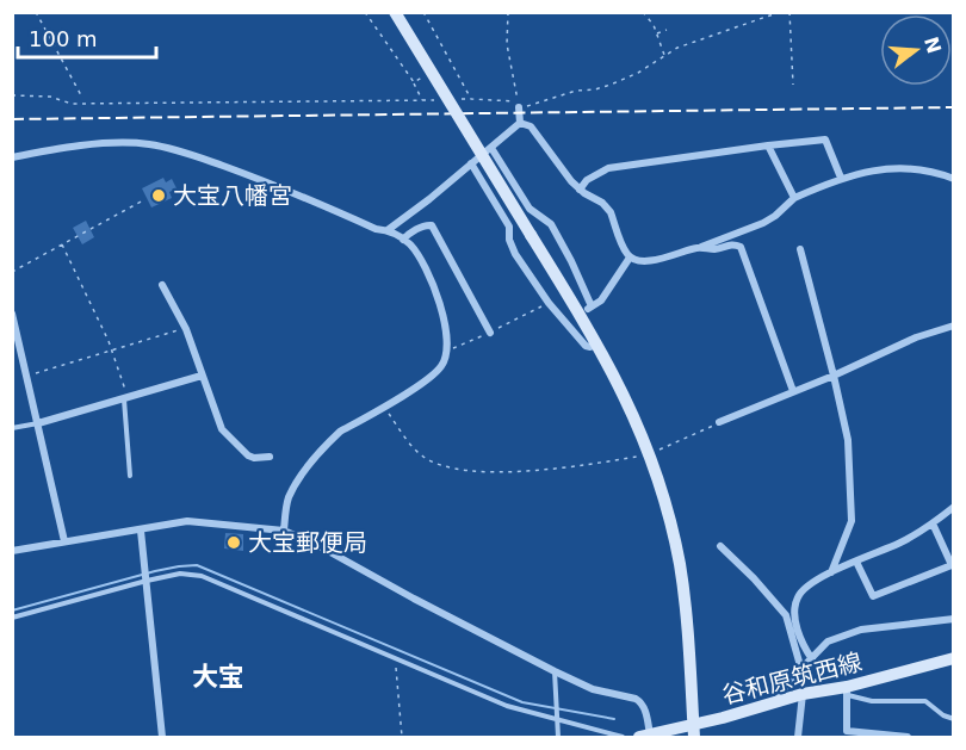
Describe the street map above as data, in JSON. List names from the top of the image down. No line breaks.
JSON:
{"streets":{"street":["谷和原筑西線"]},"districts":["大宝"],"places":["大宝八幡宮","大宝郵便局"],"scale_bar":"100 m","north":"right"}
